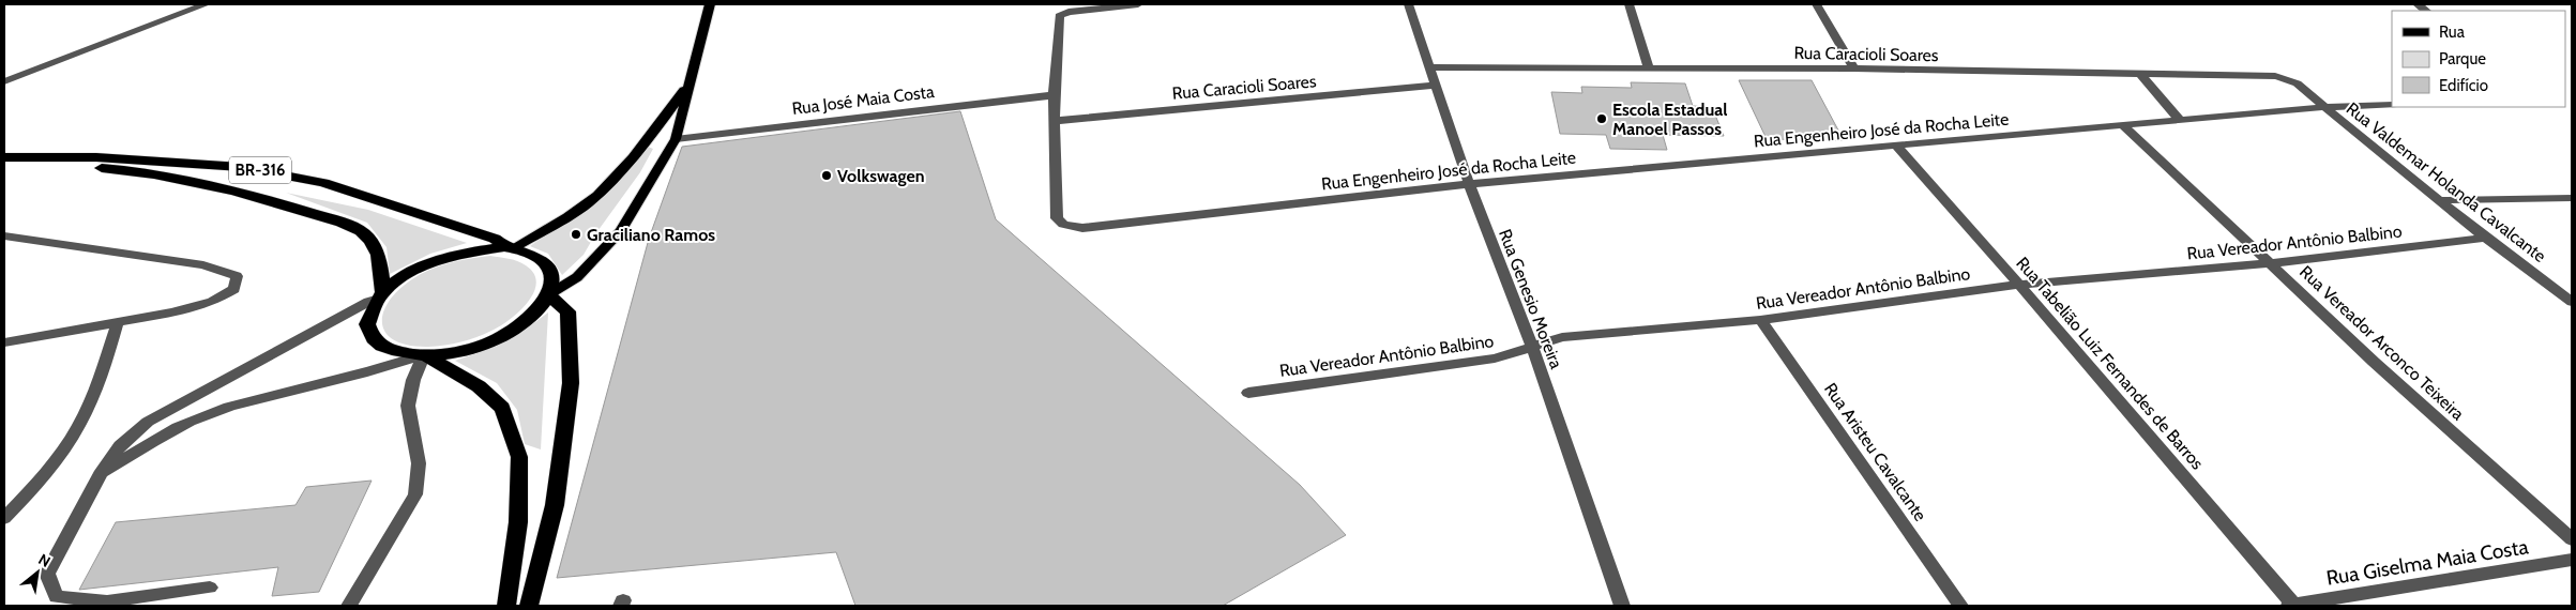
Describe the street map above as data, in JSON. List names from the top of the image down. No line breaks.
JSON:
{"streets":{"highway":["BR-316"],"street":["Rua Caracioli Soares","Rua José Maia Costa","Rua Engenheiro José da Rocha Leite","Rua Valdemar Holanda Cavalcante","Rua Vereador Antônio Balbino","Rua Genesio Moreira","Rua Vereador Arconco Teixeira","Rua Tabelião Luiz Fernandes de Barros","Rua Aristeu Cavalcante","Rua Giselma Maia Costa"]},"crossings":[["Rua Caracioli Soares","Rua Engenheiro José da Rocha Leite"],["Rua Caracioli Soares","Rua Valdemar Holanda Cavalcante"],["Rua Caracioli Soares","Rua Genesio Moreira"],["Rua Engenheiro José da Rocha Leite","Rua Valdemar Holanda Cavalcante"],["Rua Engenheiro José da Rocha Leite","Rua Genesio Moreira"],["Rua Engenheiro José da Rocha Leite","Rua Vereador Arconco Teixeira"],["Rua Engenheiro José da Rocha Leite","Rua Tabelião Luiz Fernandes de Barros"],["Rua Valdemar Holanda Cavalcante","Rua Vereador Antônio Balbino"],["Rua Vereador Antônio Balbino","Rua Genesio Moreira"],["Rua Vereador Antônio Balbino","Rua Vereador Arconco Teixeira"],["Rua Vereador Antônio Balbino","Rua Tabelião Luiz Fernandes de Barros"],["Rua Vereador Antônio Balbino","Rua Aristeu Cavalcante"],["Rua Tabelião Luiz Fernandes de Barros","Rua Giselma Maia Costa"]],"places":["Escola Estadual Manoel Passos","Volkswagen","Graciliano Ramos"],"legend":["Rua","Parque","Edifício"],"north":"top right"}
